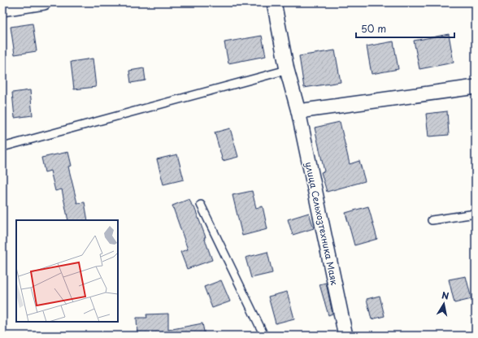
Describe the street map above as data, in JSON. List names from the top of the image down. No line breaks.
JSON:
{"streets":{"street":["улица Сельхозтехника Маяк"]},"scale_bar":"50 m","north":"top"}
